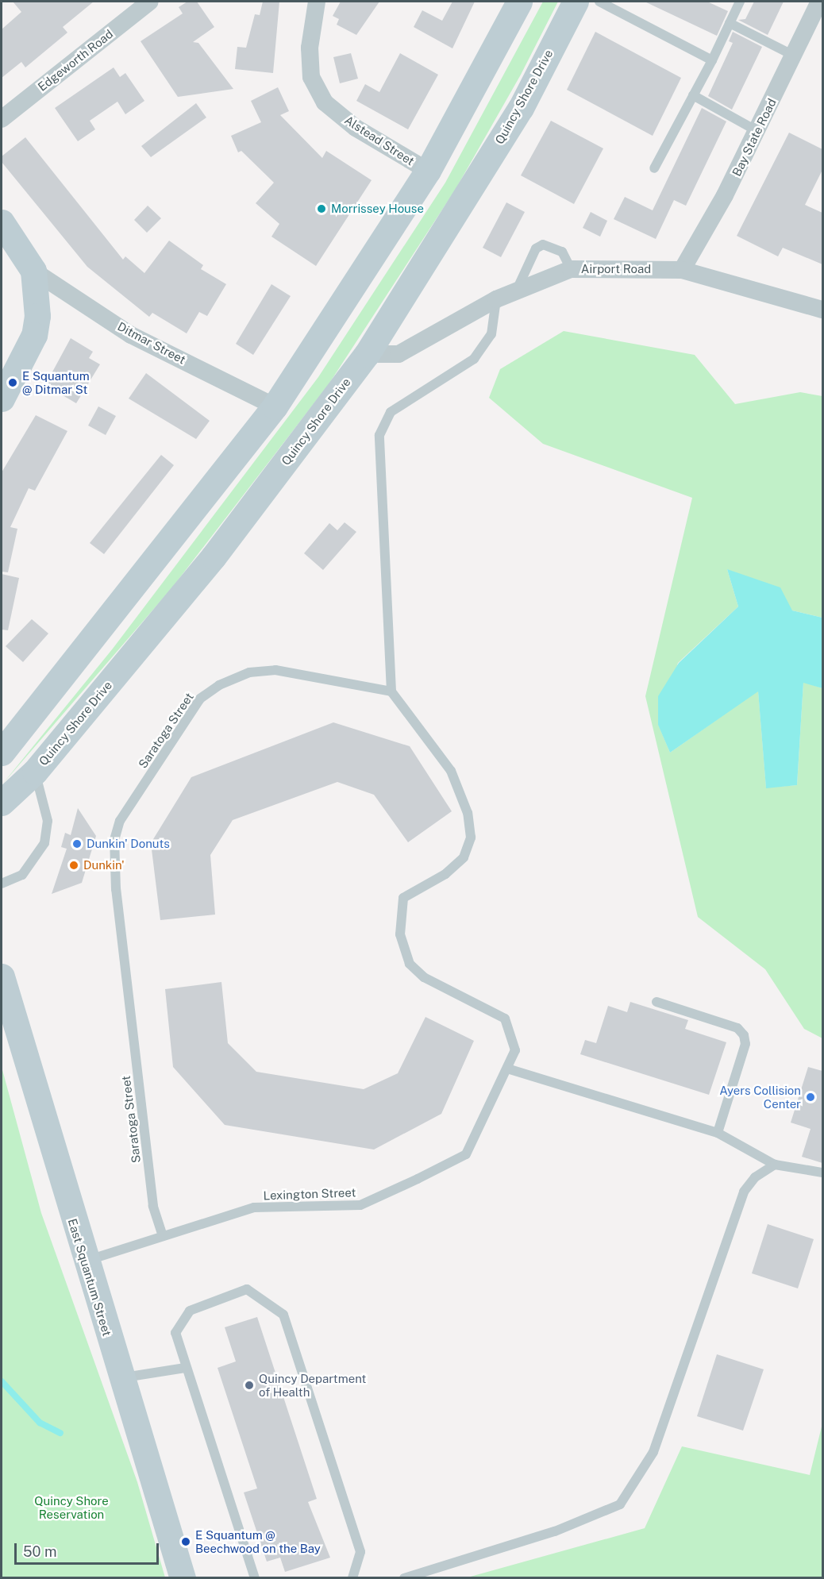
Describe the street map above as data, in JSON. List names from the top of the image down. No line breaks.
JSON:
{"streets":{"main road":["Quincy Shore Drive","East Squantum Street"],"street":["Edgeworth Road","Bay State Road","Alstead Street","Airport Road","Ditmar Street"],"lane":["Saratoga Street","Lexington Street"]},"crossings":[["Quincy Shore Drive","Airport Road"],["Bay State Road","Airport Road"],["Saratoga Street","Lexington Street"],["Lexington Street","East Squantum Street"]],"parks":["Quincy Shore Reservation"],"places":["Morrissey House","E Squantum @ Ditmar St","Dunkin' Donuts","Dunkin'","Ayers Collision Center","Quincy Department of Health","E Squantum @ Beechwood on the Bay"],"scale_bar":"50 m"}
